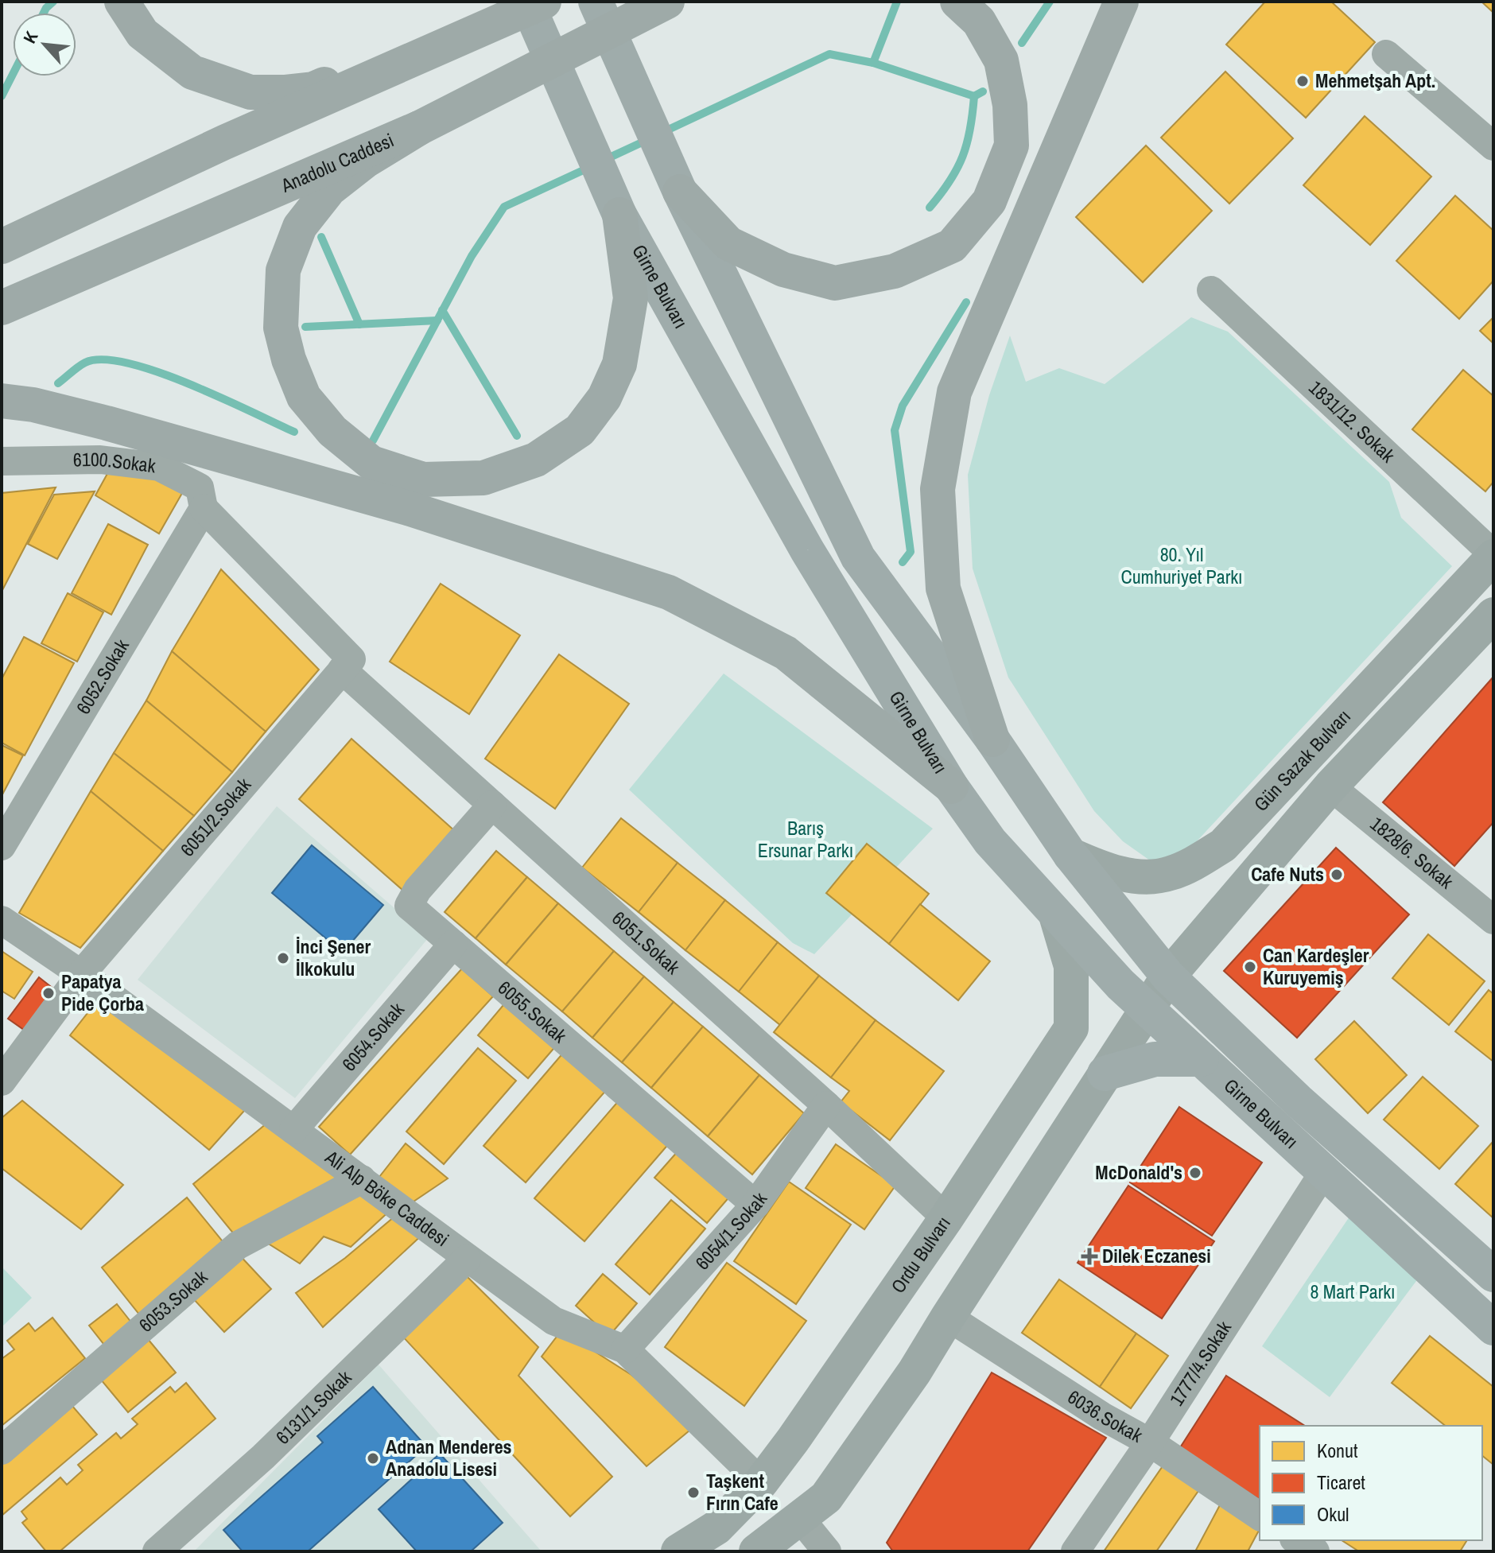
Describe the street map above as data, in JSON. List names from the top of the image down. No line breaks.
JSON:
{"streets":{"highway":["Anadolu Caddesi"],"main road":["Girne Bulvarı","Gün Sazak Bulvarı","Ordu Bulvarı"],"street":["1831/12. Sokak","6100.Sokak","6052.Sokak","6051/2.Sokak","1828/6. Sokak","6051.Sokak","6055.Sokak","6054.Sokak","Ali Alp Böke Caddesi","6054/1.Sokak","6053.Sokak","1777/4.Sokak","6131/1.Sokak","6036.Sokak"]},"crossings":[["Girne Bulvarı","Gün Sazak Bulvarı"],["Girne Bulvarı","Ordu Bulvarı"],["Girne Bulvarı","1777/4.Sokak"],["1831/12. Sokak","Gün Sazak Bulvarı"],["6100.Sokak","6052.Sokak"],["6100.Sokak","6051.Sokak"],["6052.Sokak","6051.Sokak"],["Gün Sazak Bulvarı","1828/6. Sokak"],["6051/2.Sokak","6051.Sokak"],["6051/2.Sokak","Ali Alp Böke Caddesi"],["6051.Sokak","6055.Sokak"],["6051.Sokak","6054/1.Sokak"],["6051.Sokak","Ordu Bulvarı"],["6055.Sokak","6054.Sokak"],["6055.Sokak","6054/1.Sokak"],["6054.Sokak","Ali Alp Böke Caddesi"],["Ali Alp Böke Caddesi","6054/1.Sokak"],["Ali Alp Böke Caddesi","Ordu Bulvarı"],["Ali Alp Böke Caddesi","6053.Sokak"],["Ali Alp Böke Caddesi","6131/1.Sokak"],["1777/4.Sokak","6036.Sokak"]],"parks":["80. Yıl Cumhuriyet Parkı","Barış Ersunar Parkı","8 Mart Parkı"],"places":{"other":["Mehmetşah Apt.","Cafe Nuts","İnci Şener İlkokulu","Can Kardeşler Kuruyemiş","Papatya Pide Çorba","McDonald's","Adnan Menderes Anadolu Lisesi","Taşkent Fırın Cafe"],"health":["Dilek Eczanesi"]},"legend":["Konut","Ticaret","Okul"],"north":"top left"}
